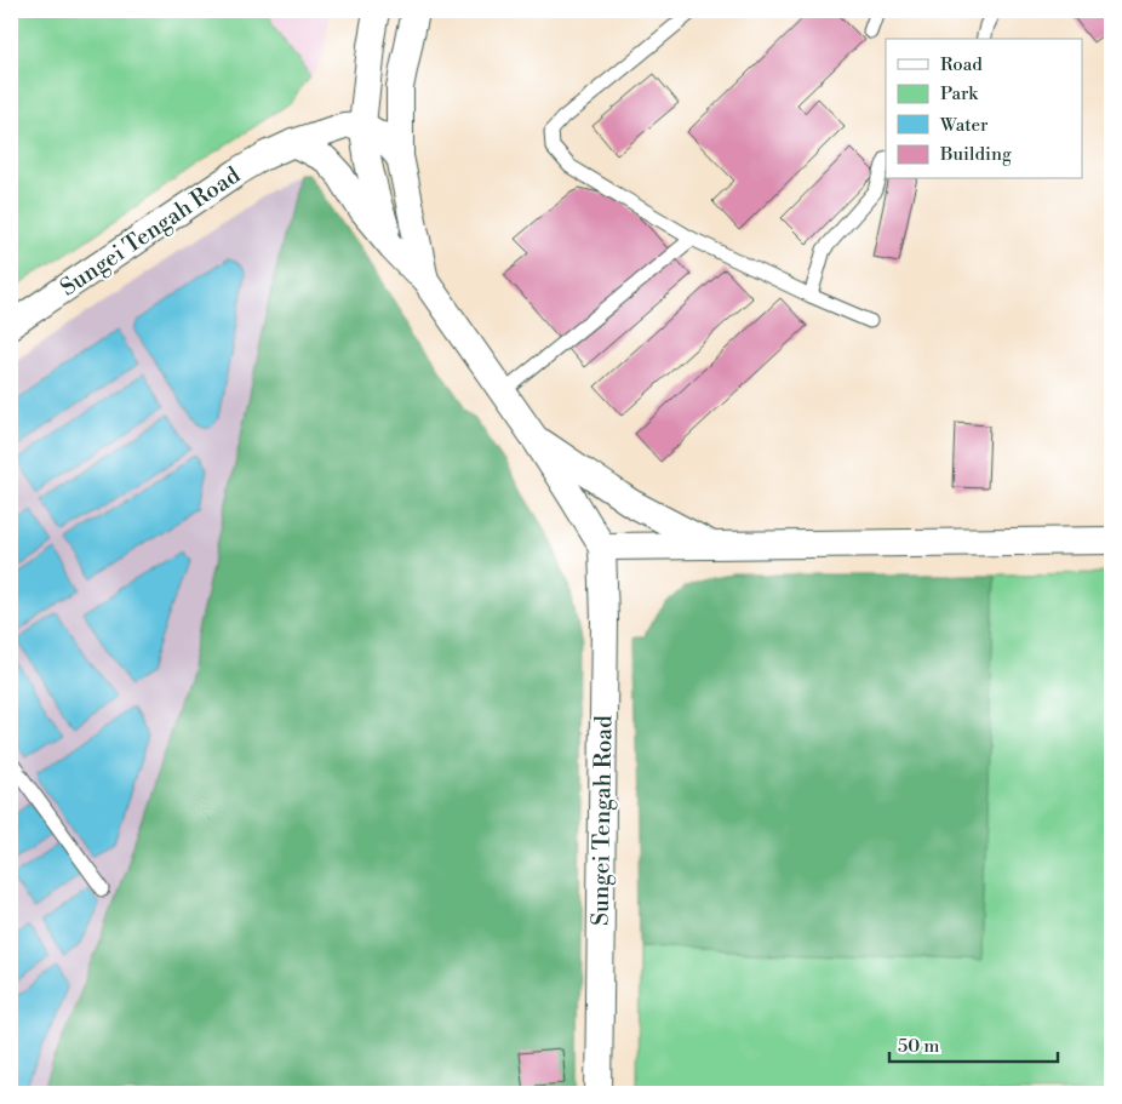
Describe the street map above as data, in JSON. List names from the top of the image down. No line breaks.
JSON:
{"streets":{"street":["Sungei Tengah Road"]},"legend":["Road","Park","Water","Building"],"scale_bar":"50 m"}
